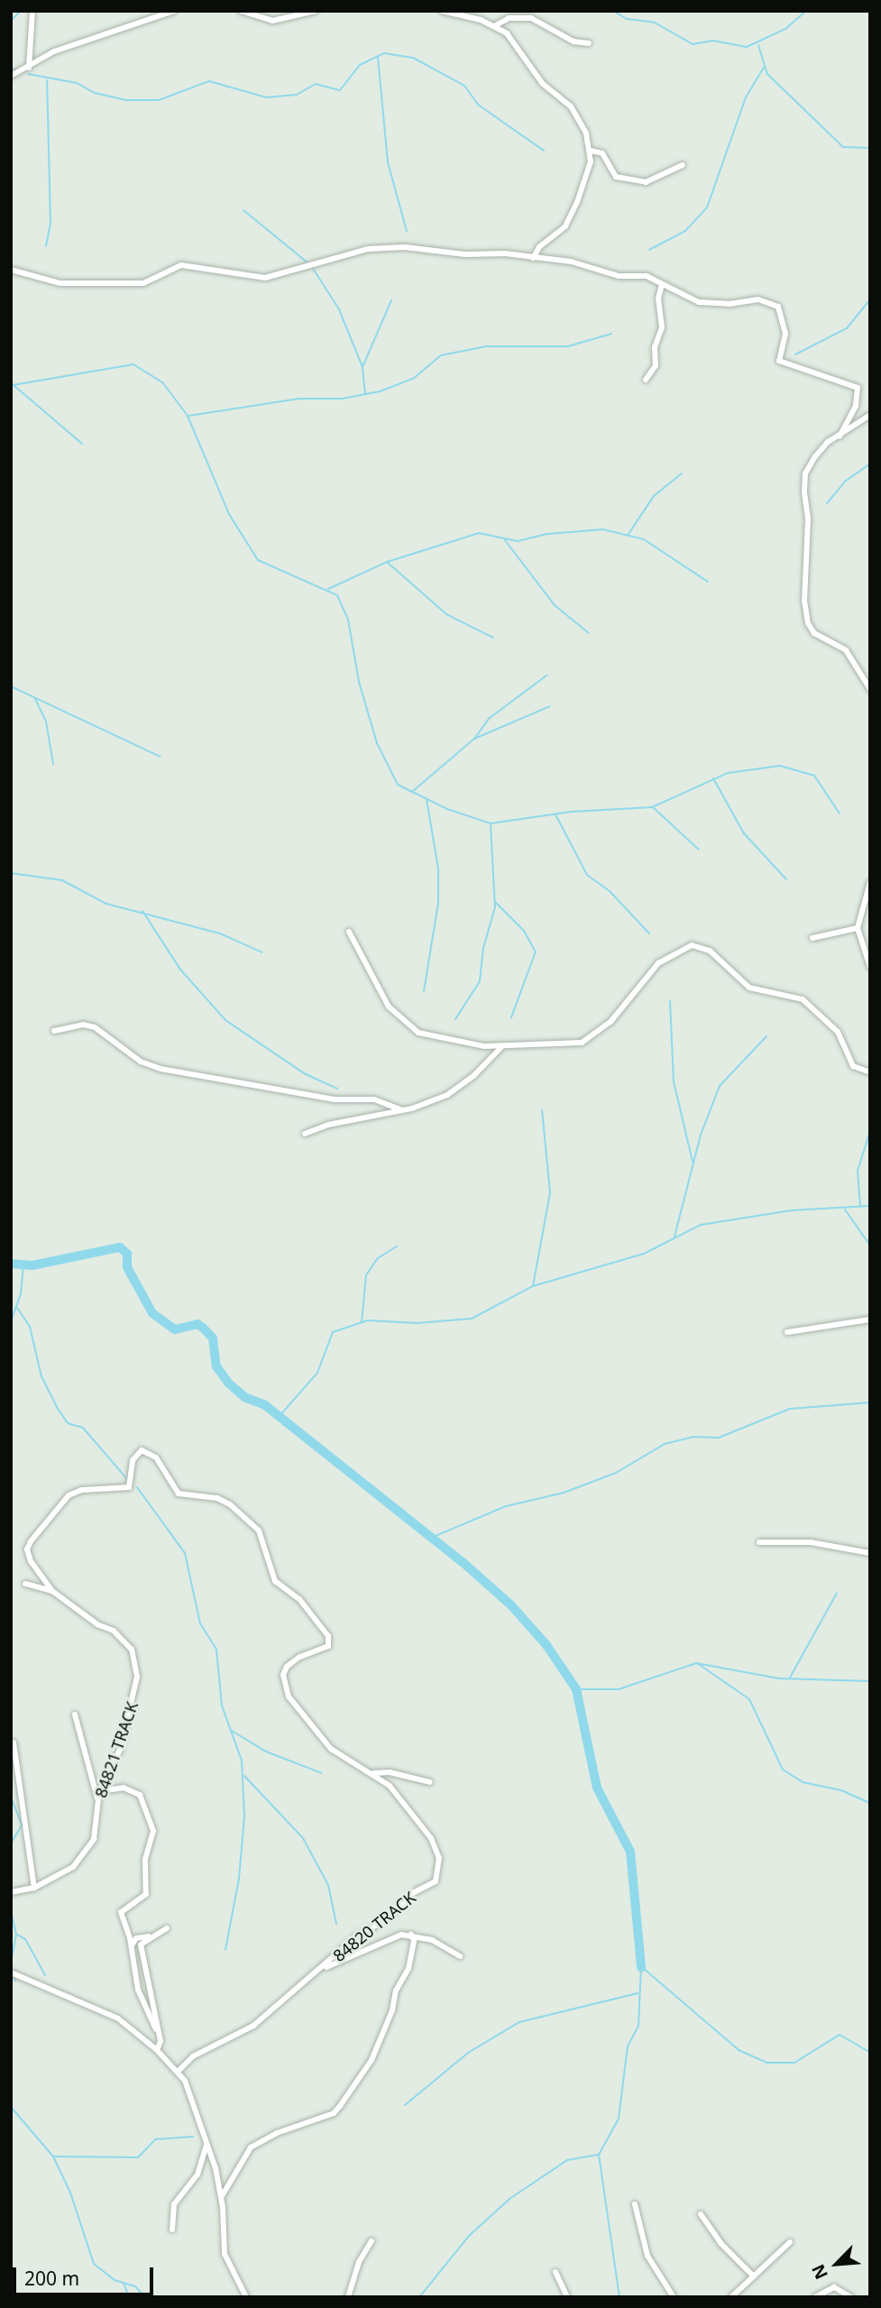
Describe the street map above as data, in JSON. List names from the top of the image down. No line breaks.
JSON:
{"streets":{"street":["84821 TRACK","84820 TRACK"]},"crossings":[["84821 TRACK","84820 TRACK"]],"scale_bar":"200 m","north":"bottom left"}
